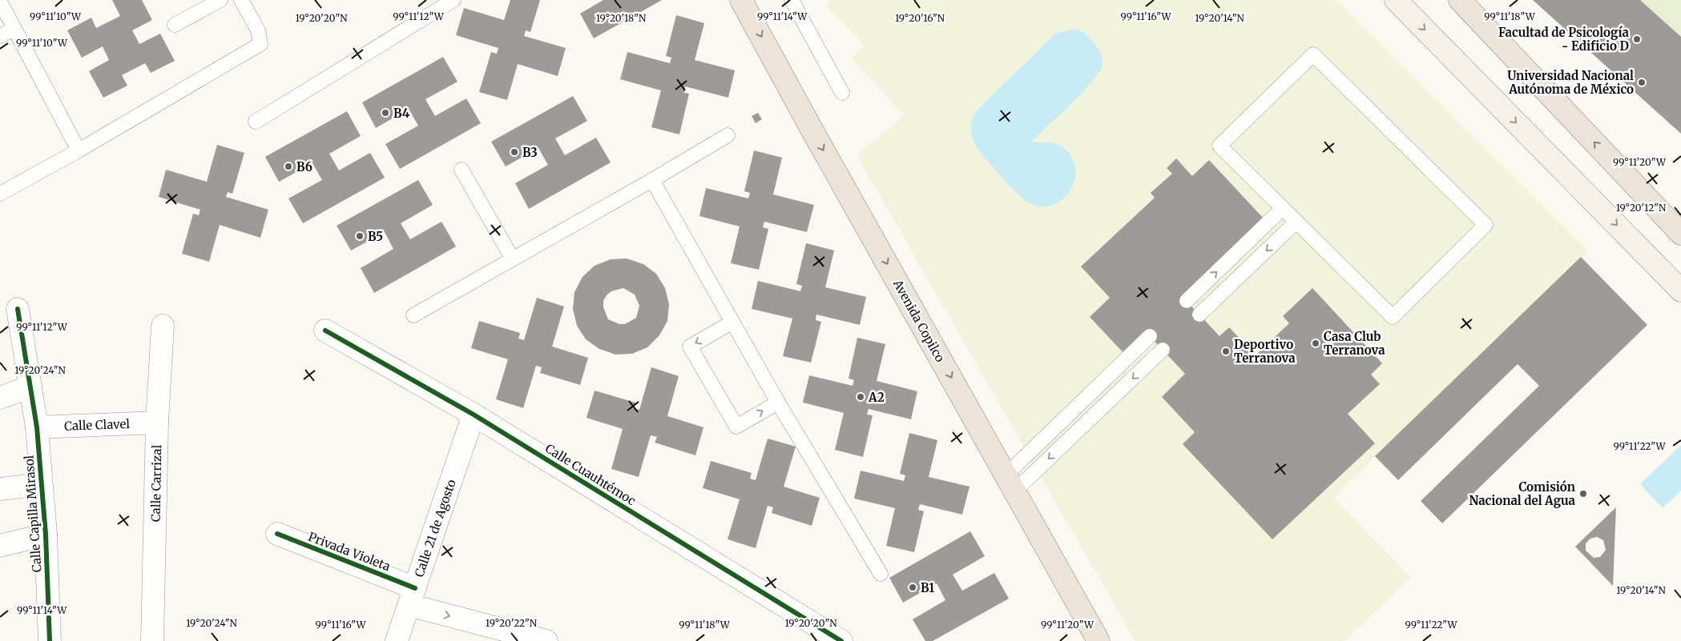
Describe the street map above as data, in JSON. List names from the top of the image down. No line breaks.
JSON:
{"streets":{"main road":["Avenida Copilco"],"street":["Calle Clavel","Calle Cuauhtémoc","Calle Carrizal","Calle Capilla Mirasol","Calle 21 de Agosto","Privada Violeta"]},"crossings":[["Calle Clavel","Calle Carrizal"],["Calle Clavel","Calle Capilla Mirasol"],["Calle Cuauhtémoc","Calle 21 de Agosto"],["Calle 21 de Agosto","Privada Violeta"]],"one_way":["Avenida Copilco","Privada Violeta"],"places":["Facultad de Psicología - Edificio D","Universidad Nacional Autónoma de México","B4","B3","B6","B5","Casa Club Terranova","Deportivo Terranova","A2","Comisión Nacional del Agua","B1"],"coordinates":["99°11'10\"W","99°11'16\"W","99°11'18\"W","99°11'12\"W","99°11'14\"W","19°20'16\"N","19°20'20\"N","19°20'18\"N","19°20'14\"N","99°11'20\"W","19°20'12\"N","19°20'24\"N","99°11'22\"W","19°20'22\"N"]}
